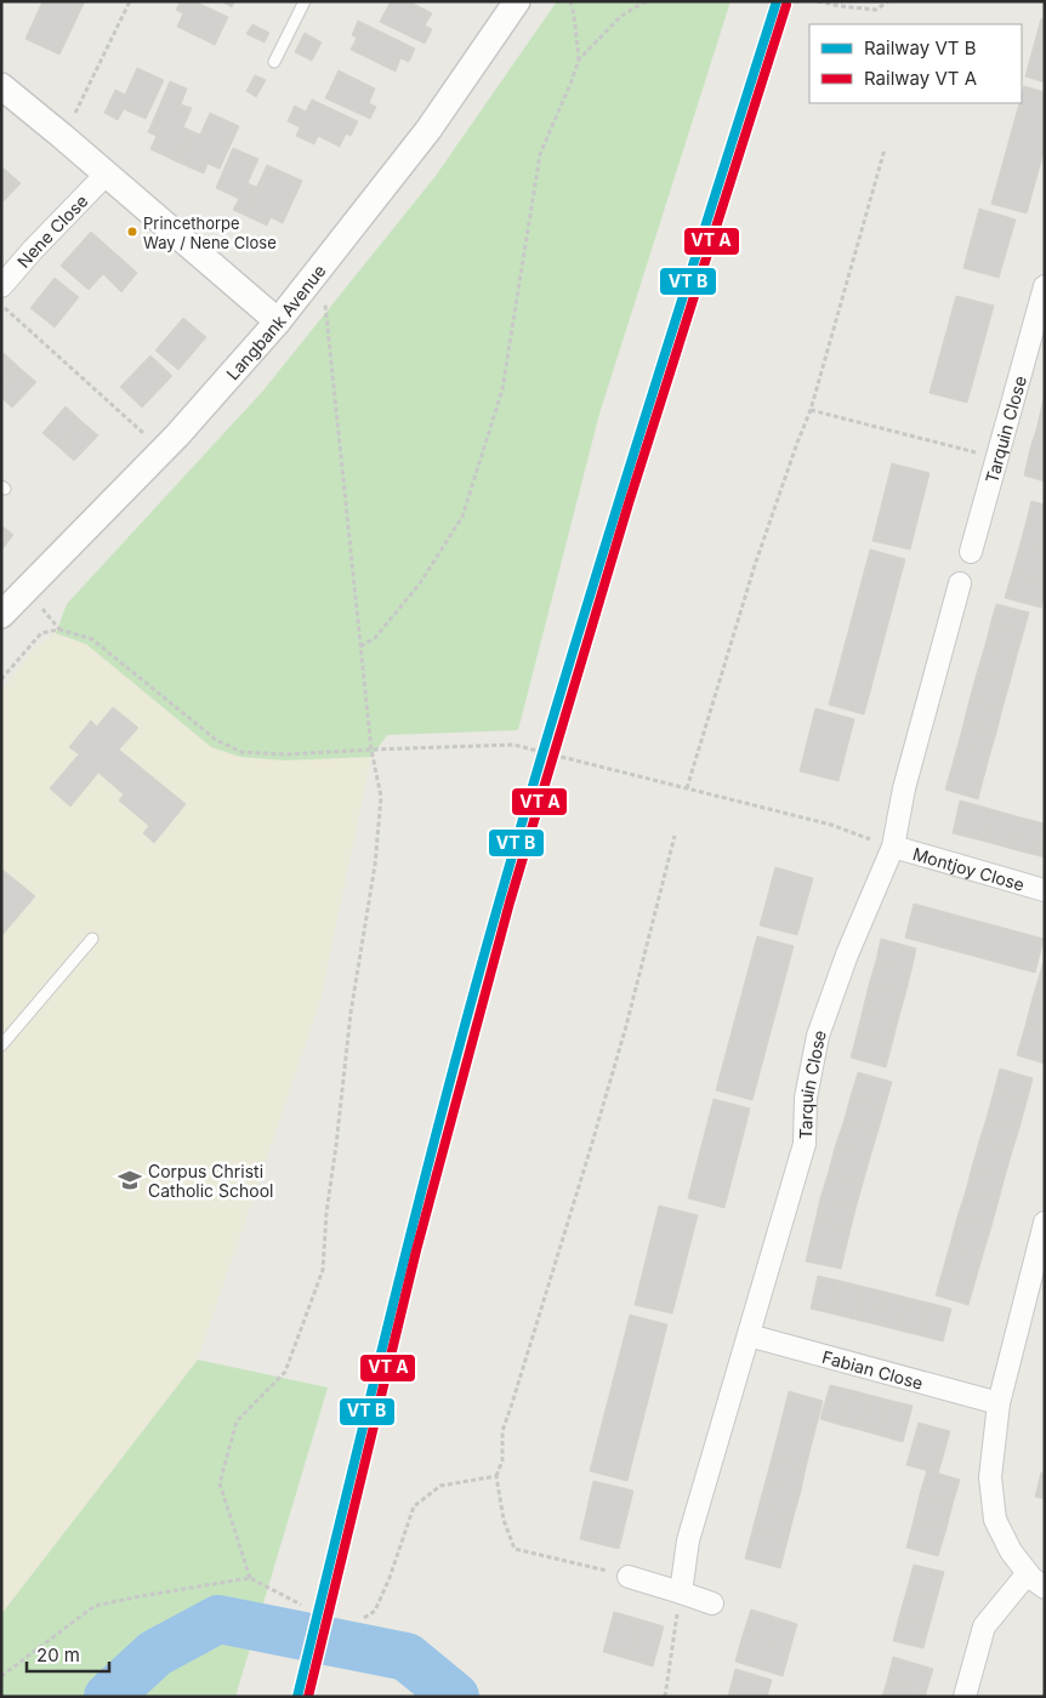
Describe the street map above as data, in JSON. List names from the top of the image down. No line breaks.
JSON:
{"streets":{"street":["Nene Close","Langbank Avenue","Tarquin Close","Montjoy Close","Fabian Close"]},"crossings":[["Tarquin Close","Montjoy Close"],["Tarquin Close","Fabian Close"]],"places":{"other":["Princethorpe Way / Nene Close"],"school or university":["Corpus Christi Catholic School"]},"legend":["Railway VT B","Railway VT A"],"scale_bar":"20 m"}
